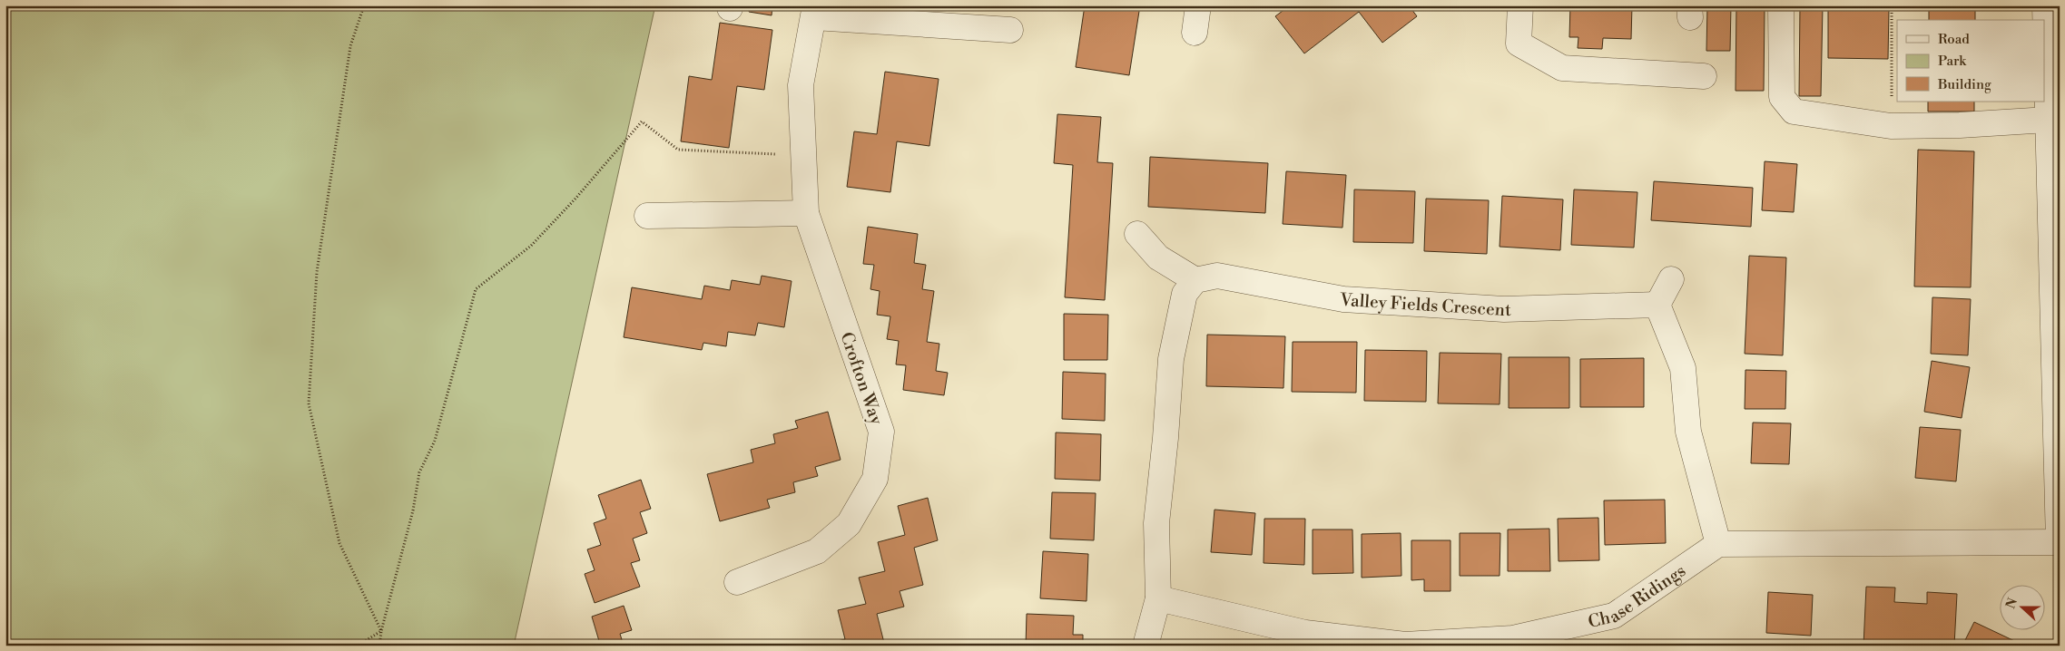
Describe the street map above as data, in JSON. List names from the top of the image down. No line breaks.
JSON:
{"streets":{"street":["Valley Fields Crescent","Crofton Way","Chase Ridings"]},"legend":["Road","Park","Building"],"north":"left"}
